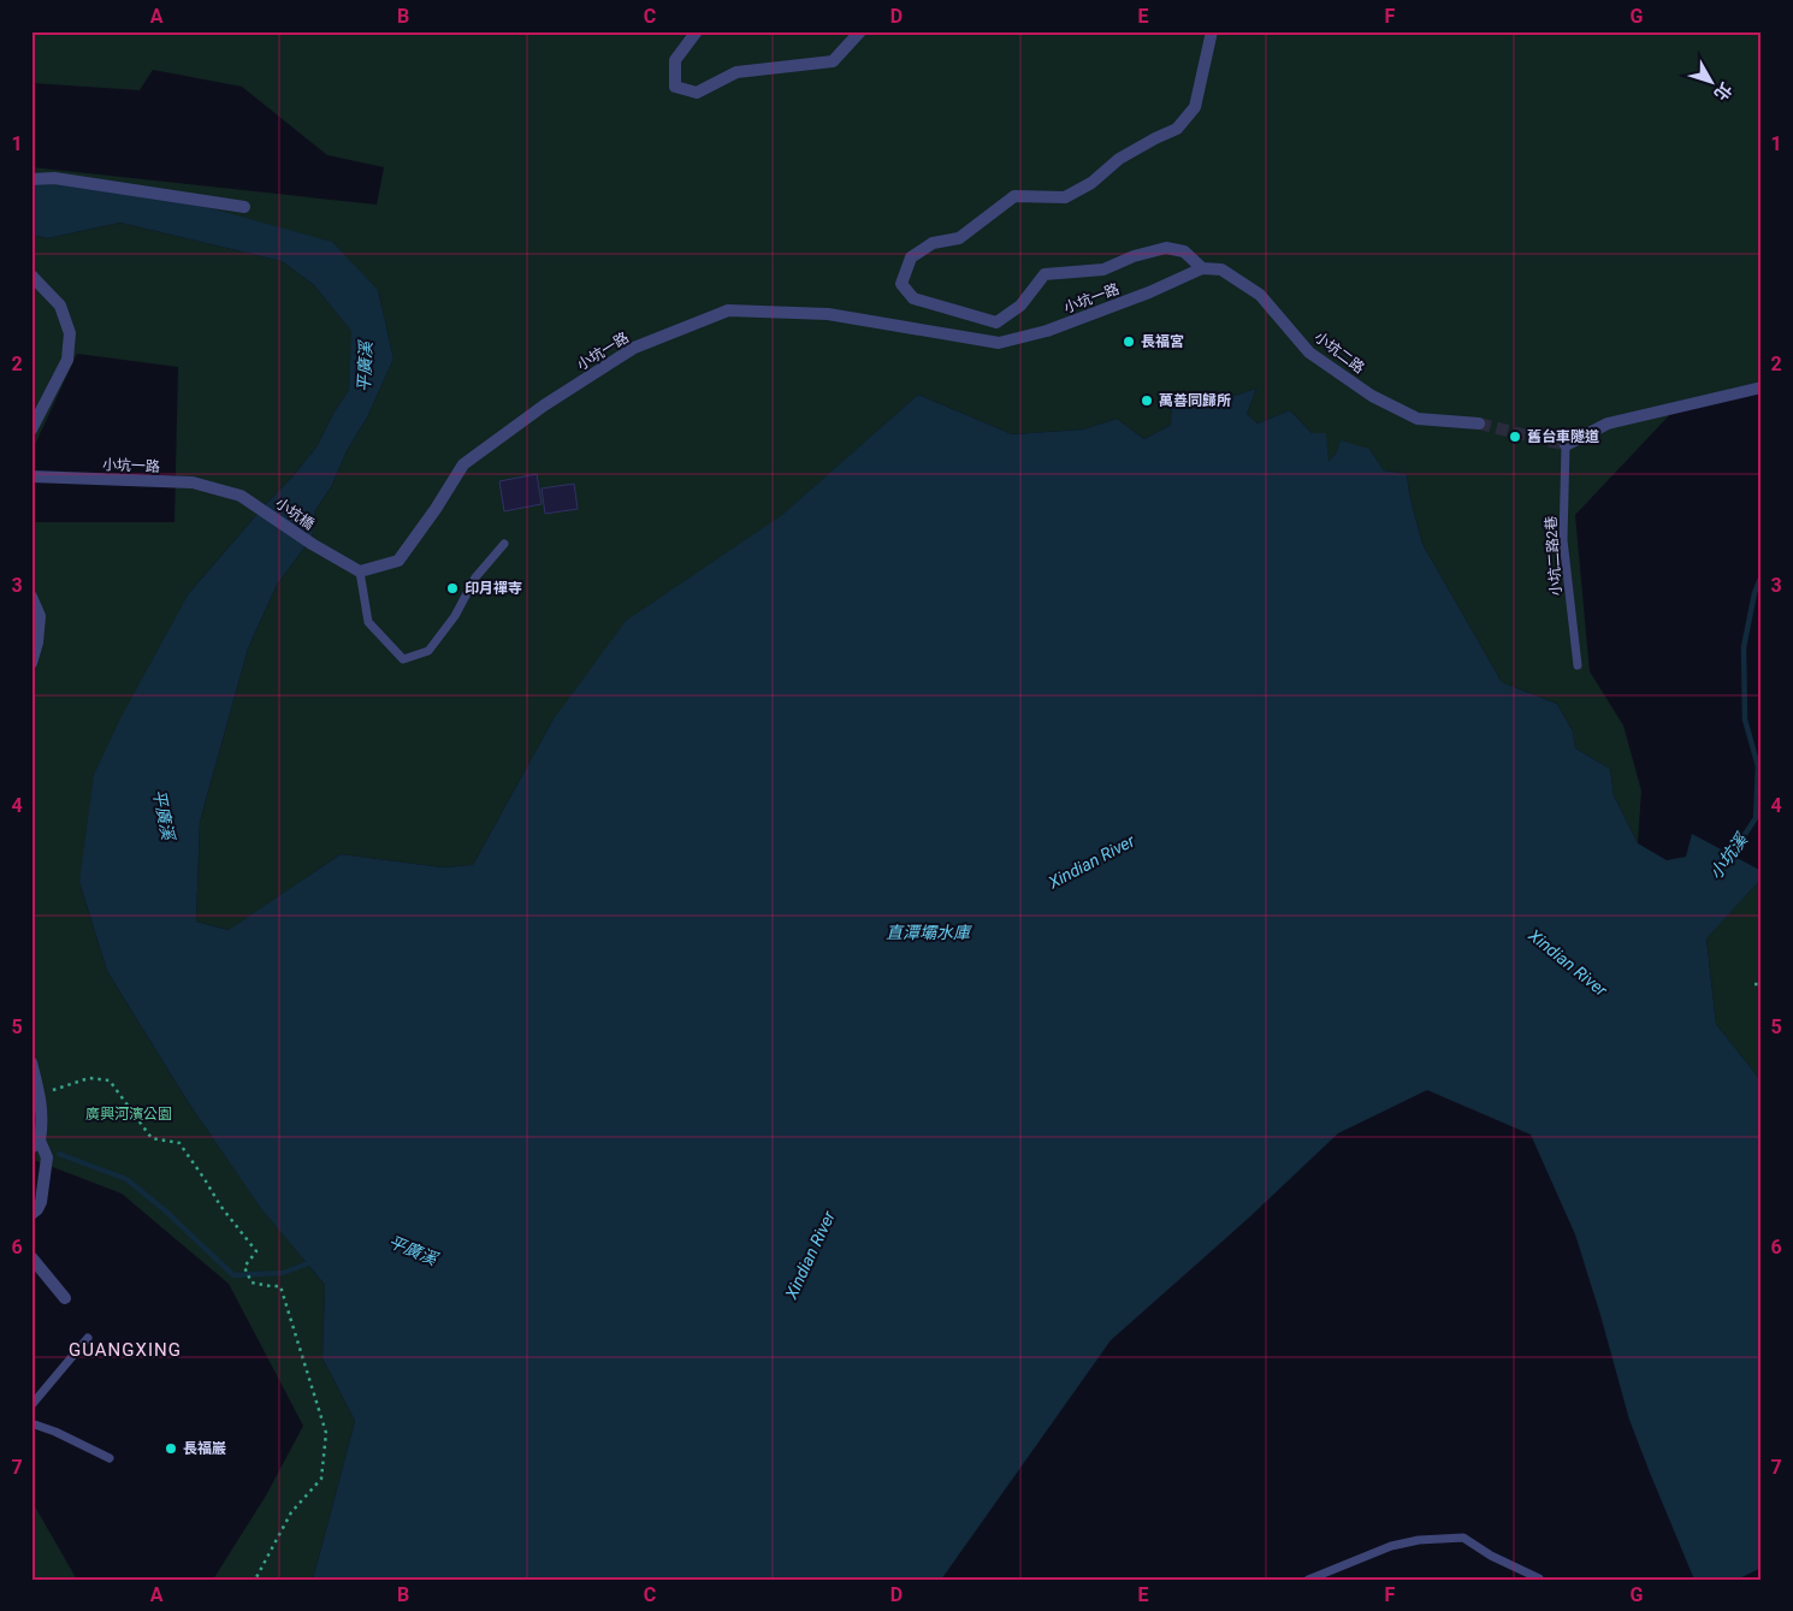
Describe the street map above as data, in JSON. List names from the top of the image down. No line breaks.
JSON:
{"streets":{"street":["小坑一路","小坑二路","小坑橋"],"lane":["小坑二路2巷"]},"crossings":[["小坑一路","小坑二路"],["小坑一路","小坑橋"]],"districts":["GUANGXING"],"water":["平廣溪","小坑溪","Xindian River","直潭壩水庫"],"parks":["廣興河濱公園"],"places":["長福宮","萬善同歸所","舊台車隧道","印月禪寺","長福巖"],"north":"bottom right","grid":{"columns":["A","B","C","D","E","F","G"],"rows":["1","2","3","4","5","6","7"]}}
